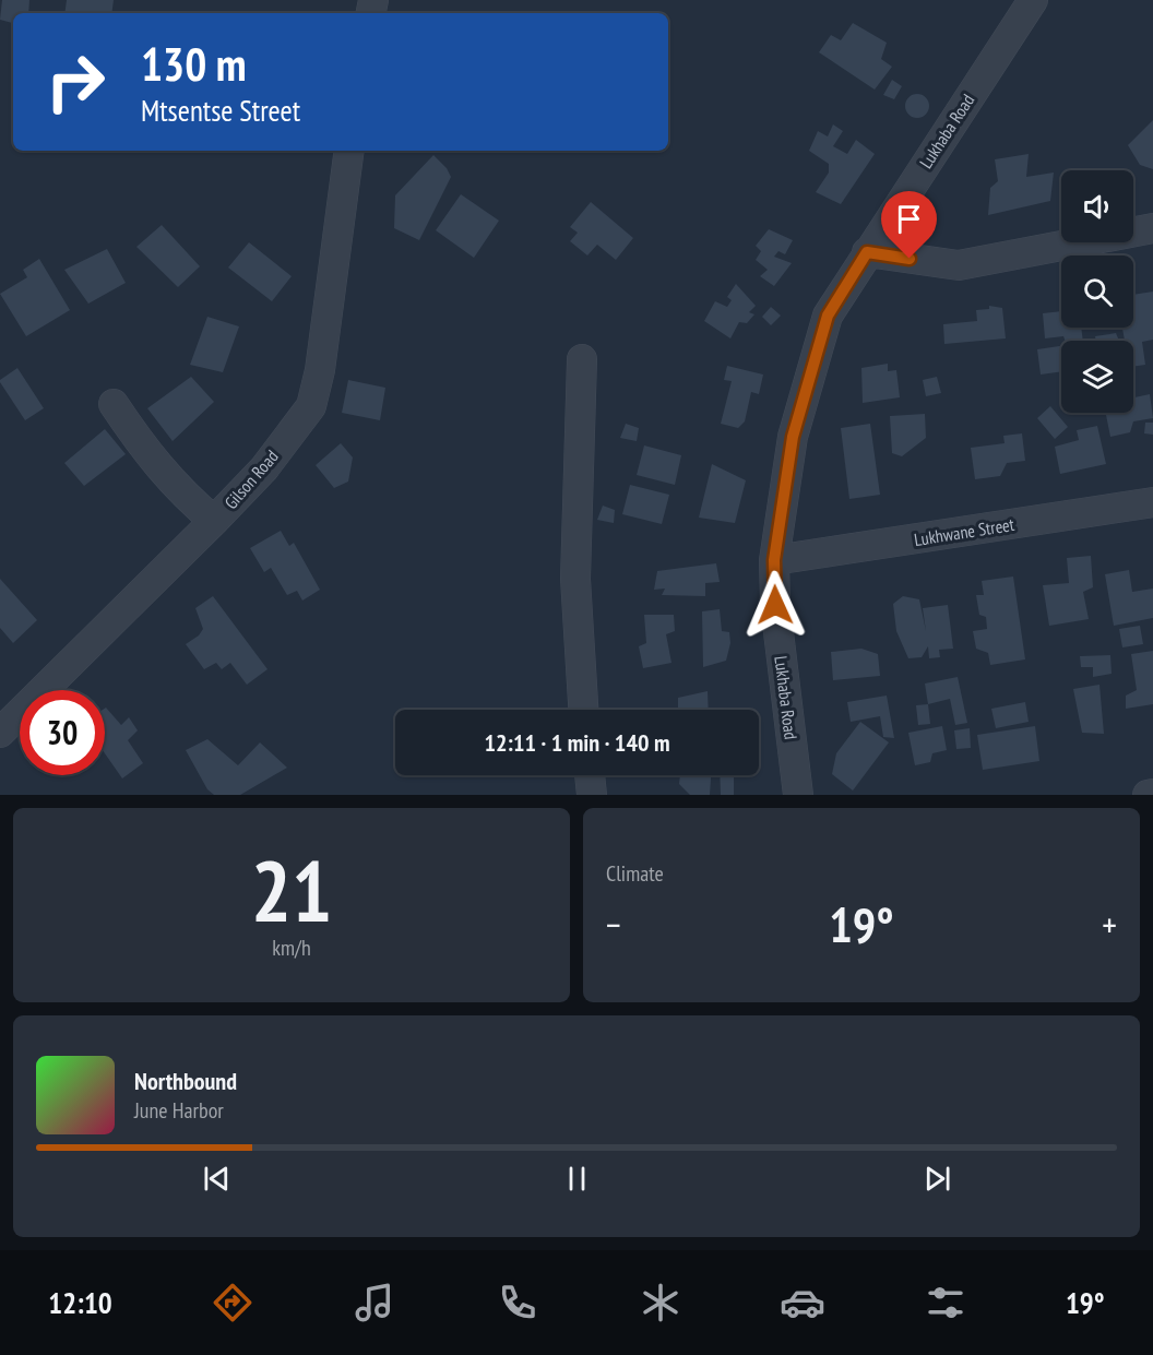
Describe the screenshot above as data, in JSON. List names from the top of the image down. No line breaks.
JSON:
{"streets":{"street":["Lukhaba Road","Gilson Road","Lukhwane Street"]},"crossings":[["Lukhaba Road","Lukhwane Street"]],"page":{"turn":["130 m","Mtsentse Street"],"limit":"30","trip":"12:11 · 1 min · 140 m","tile":[["21","km/h"],"Climate"],"heat":["−","19°","+"],"song":["Northbound","June Harbor"],"tabs":["12:10","19°"]}}
